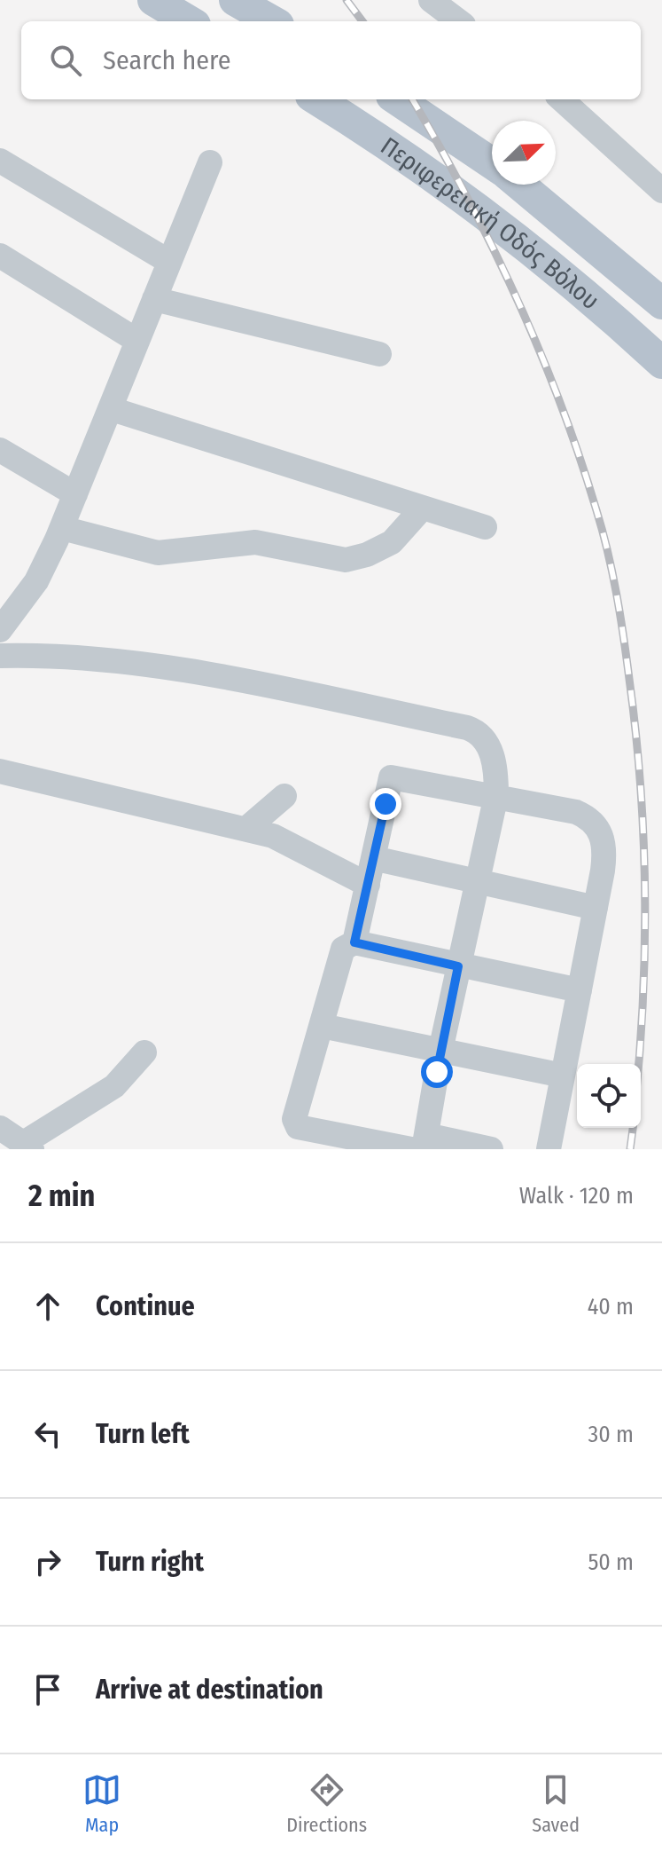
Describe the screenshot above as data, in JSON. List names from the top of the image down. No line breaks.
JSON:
{"streets":{"main road":["Περιφερειακή Οδός Βόλου"]},"north":"top right","page":{"search":"Search here","heading":["2 min","Walk · 120 m"],"list":[["Continue","40 m"],["Turn left","30 m"],["Turn right","50 m"],"Arrive at destination"],"nav":["Map","Directions","Saved"]}}
